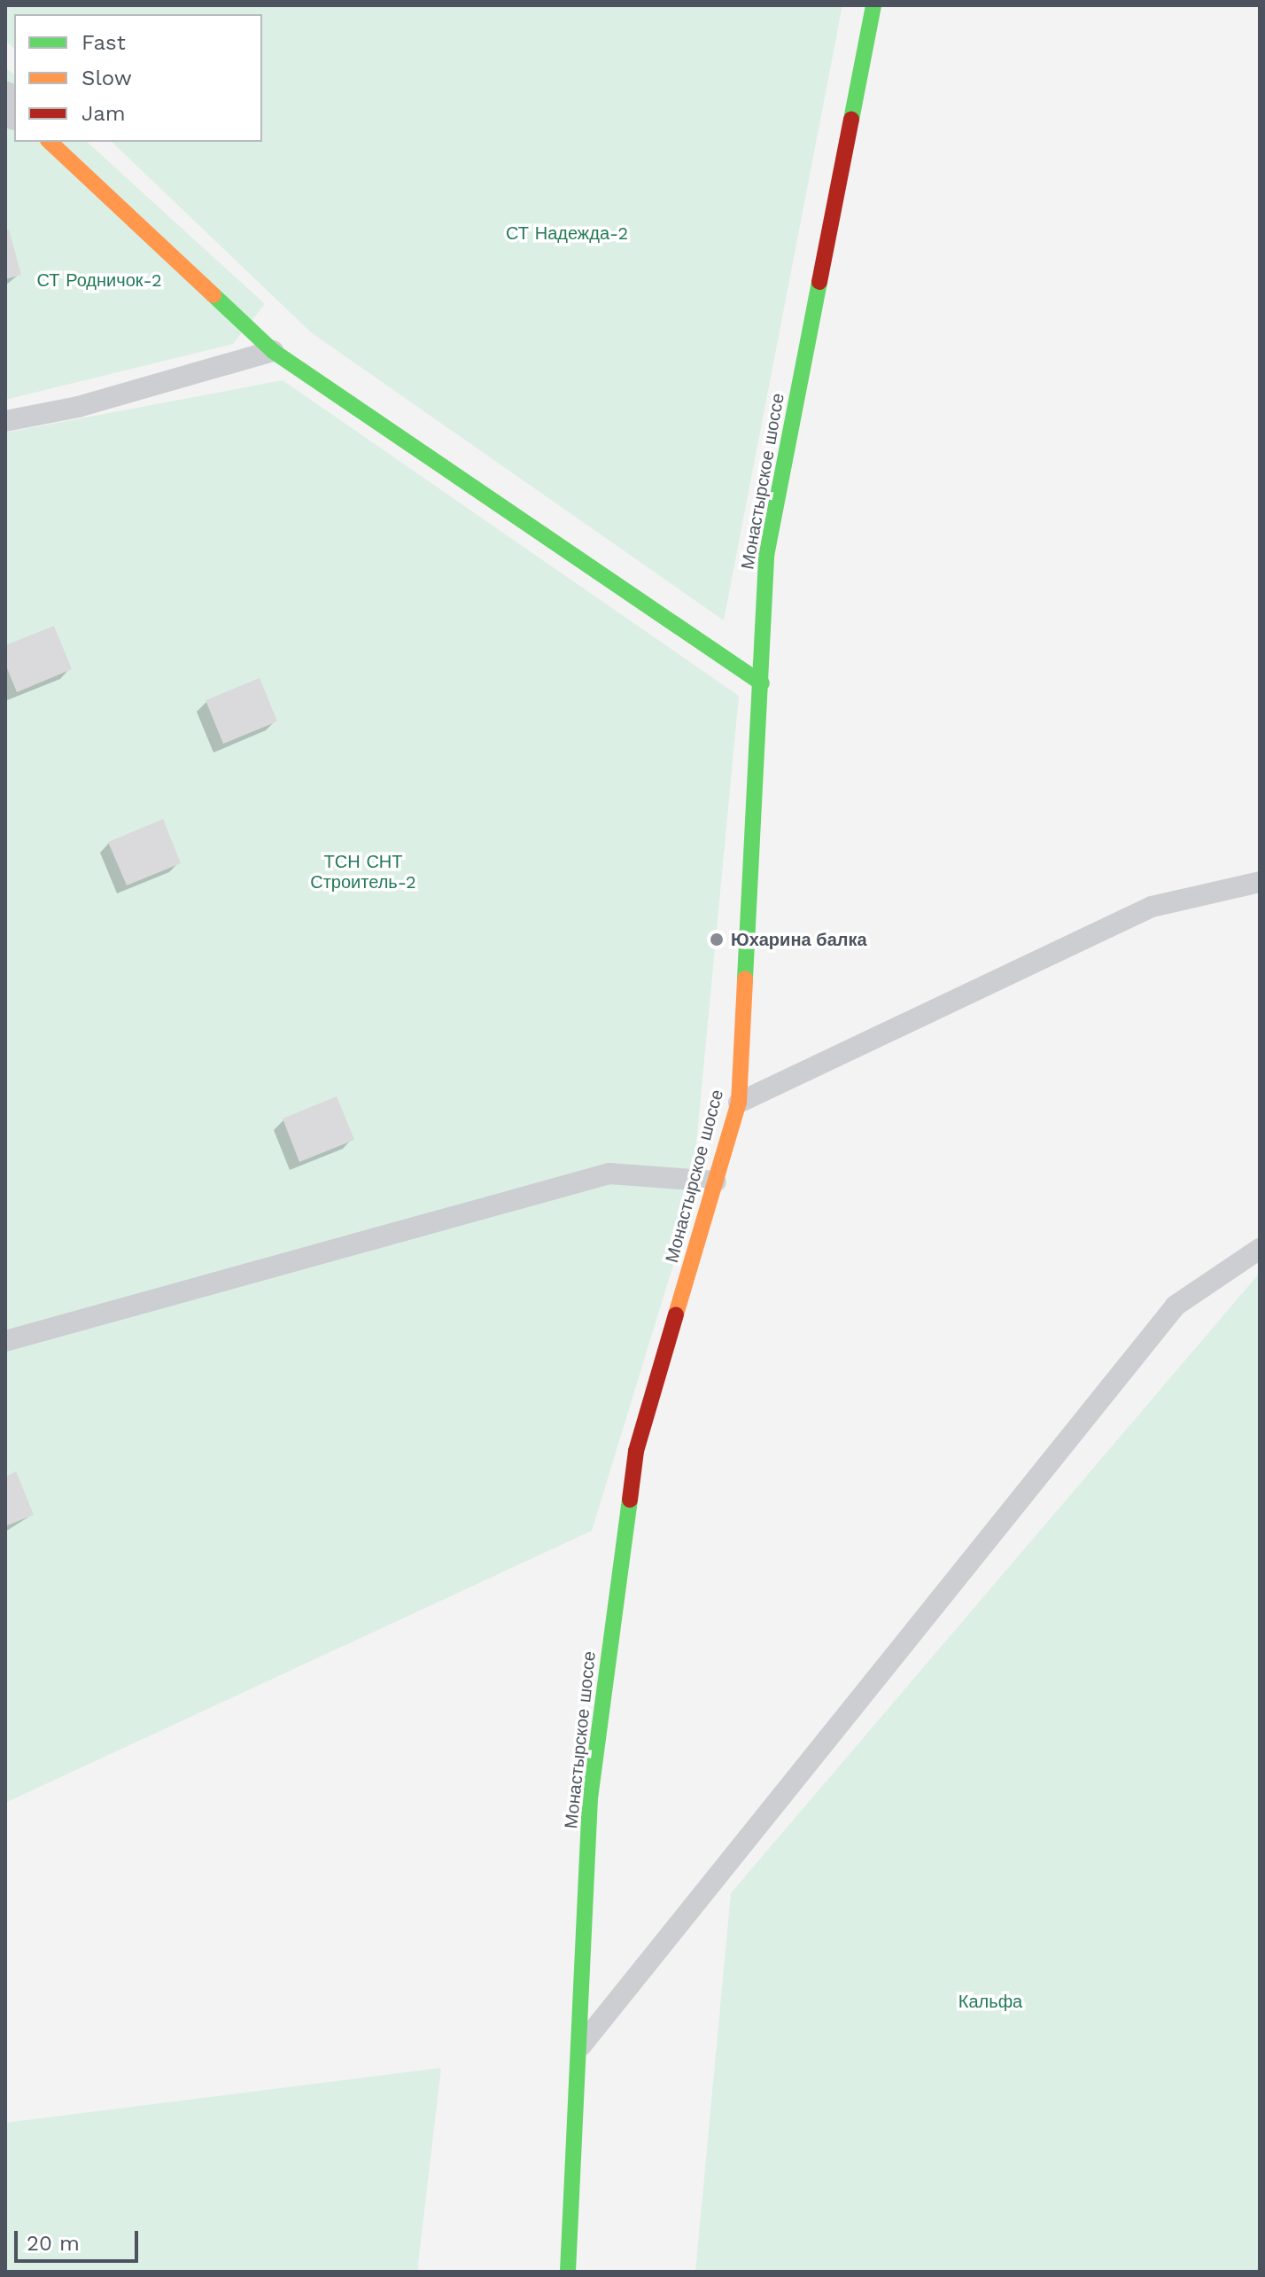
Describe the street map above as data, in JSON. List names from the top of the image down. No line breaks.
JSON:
{"streets":{"main road":["Монастырское шоссе"]},"parks":["СТ Надежда-2","СТ Родничок-2","ТСН СНТ Строитель-2","Кальфа"],"places":["Юхарина балка"],"legend":["Fast","Slow","Jam"],"scale_bar":"20 m"}
